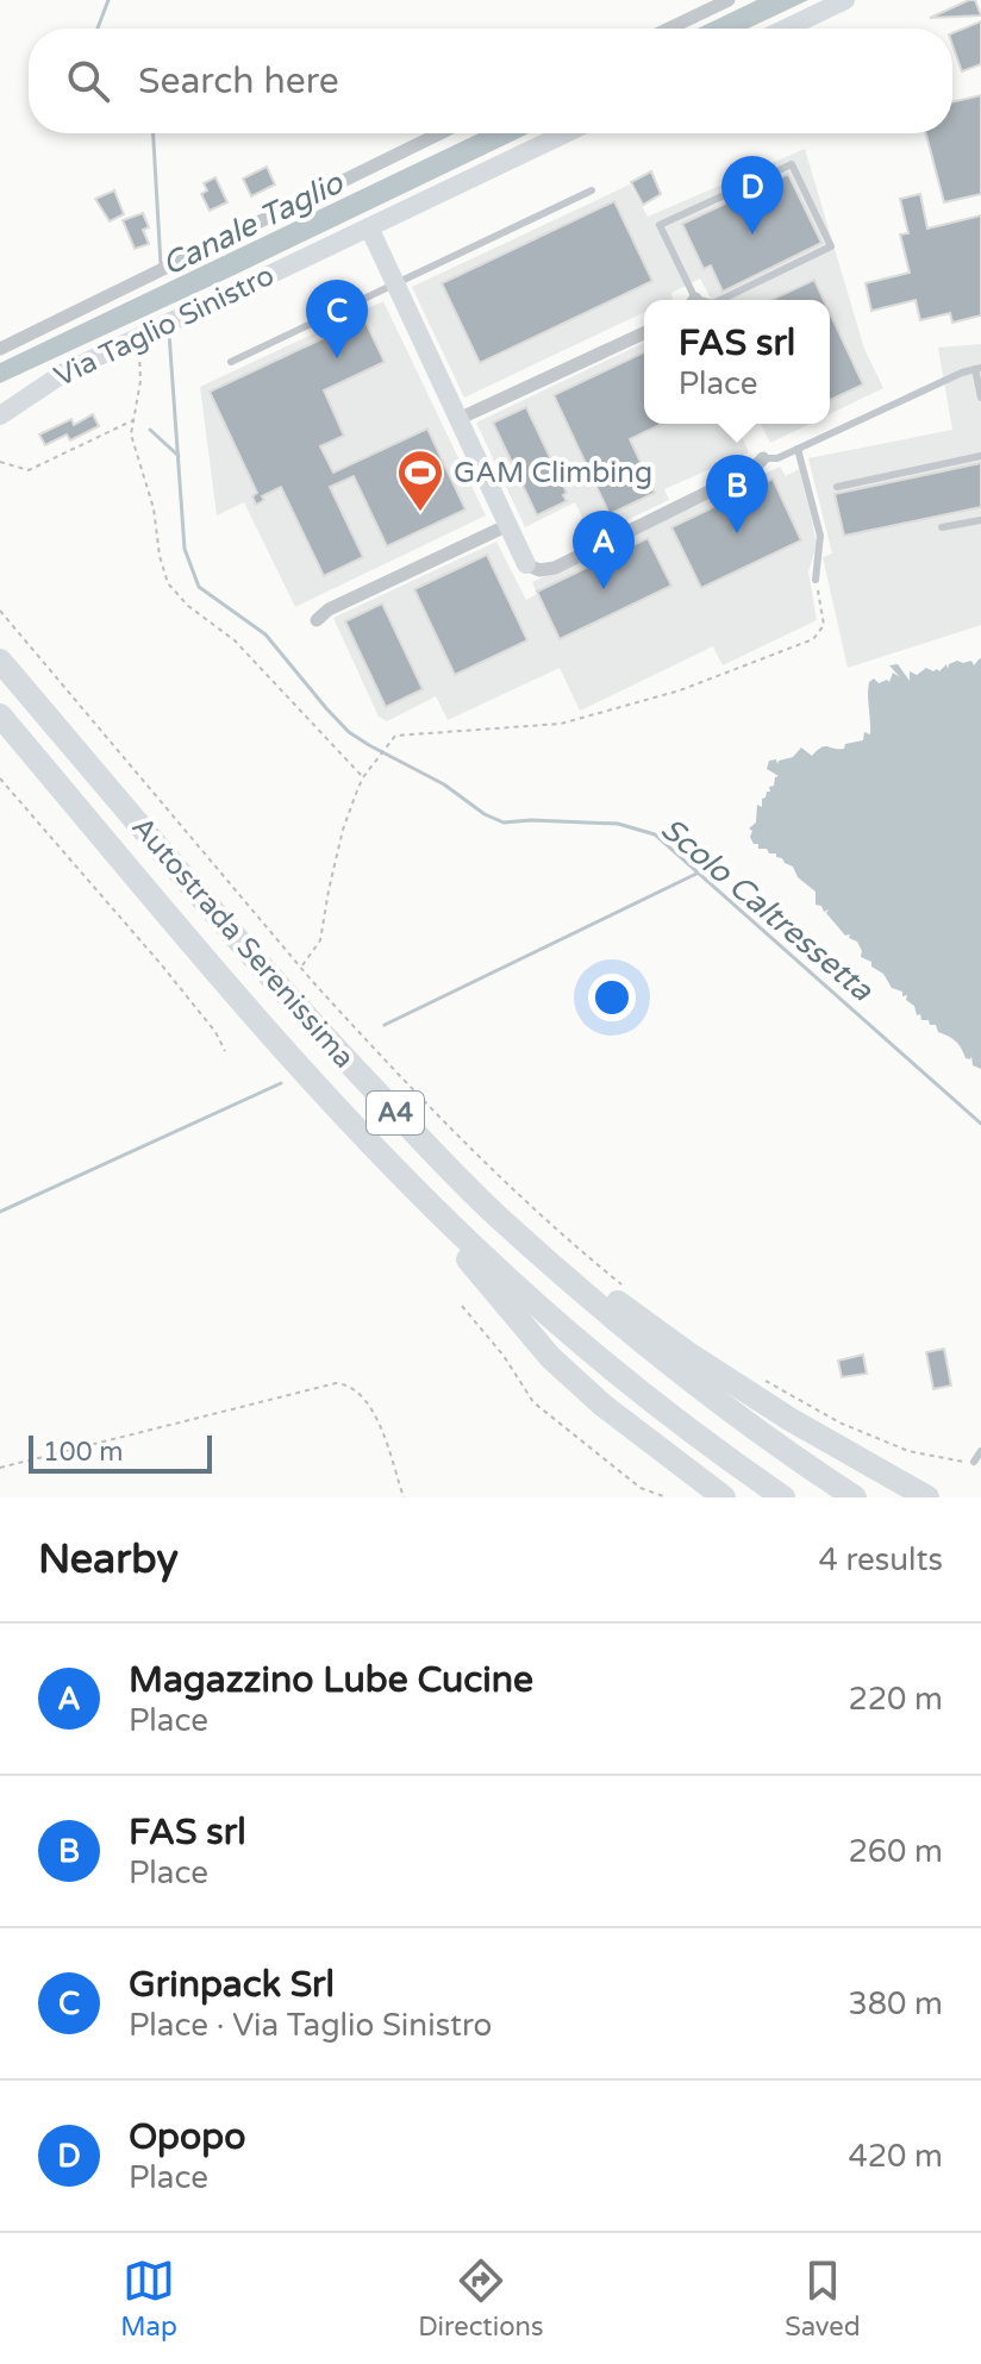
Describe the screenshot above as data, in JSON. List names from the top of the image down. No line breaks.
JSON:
{"streets":{"highway":["Autostrada Serenissima","A4"],"main road":["Via Taglio Sinistro"]},"water":["Canale Taglio","Scolo Caltressetta"],"places":{"sports":["GAM Climbing"]},"scale_bar":"100 m","page":{"search":"Search here","pins":["D","C","B","A"],"popup":["FAS srl","Place"],"scale":"100 m","heading":["Nearby","4 results"],"list":[{"mark":"A","name":"Magazzino Lube Cucine","note":"Place","value":"220 m"},{"mark":"B","name":"FAS srl","note":"Place","value":"260 m"},{"mark":"C","name":"Grinpack Srl","note":"Place · Via Taglio Sinistro","value":"380 m"},{"mark":"D","name":"Opopo","note":"Place","value":"420 m"}],"nav":["Map","Directions","Saved"]}}
